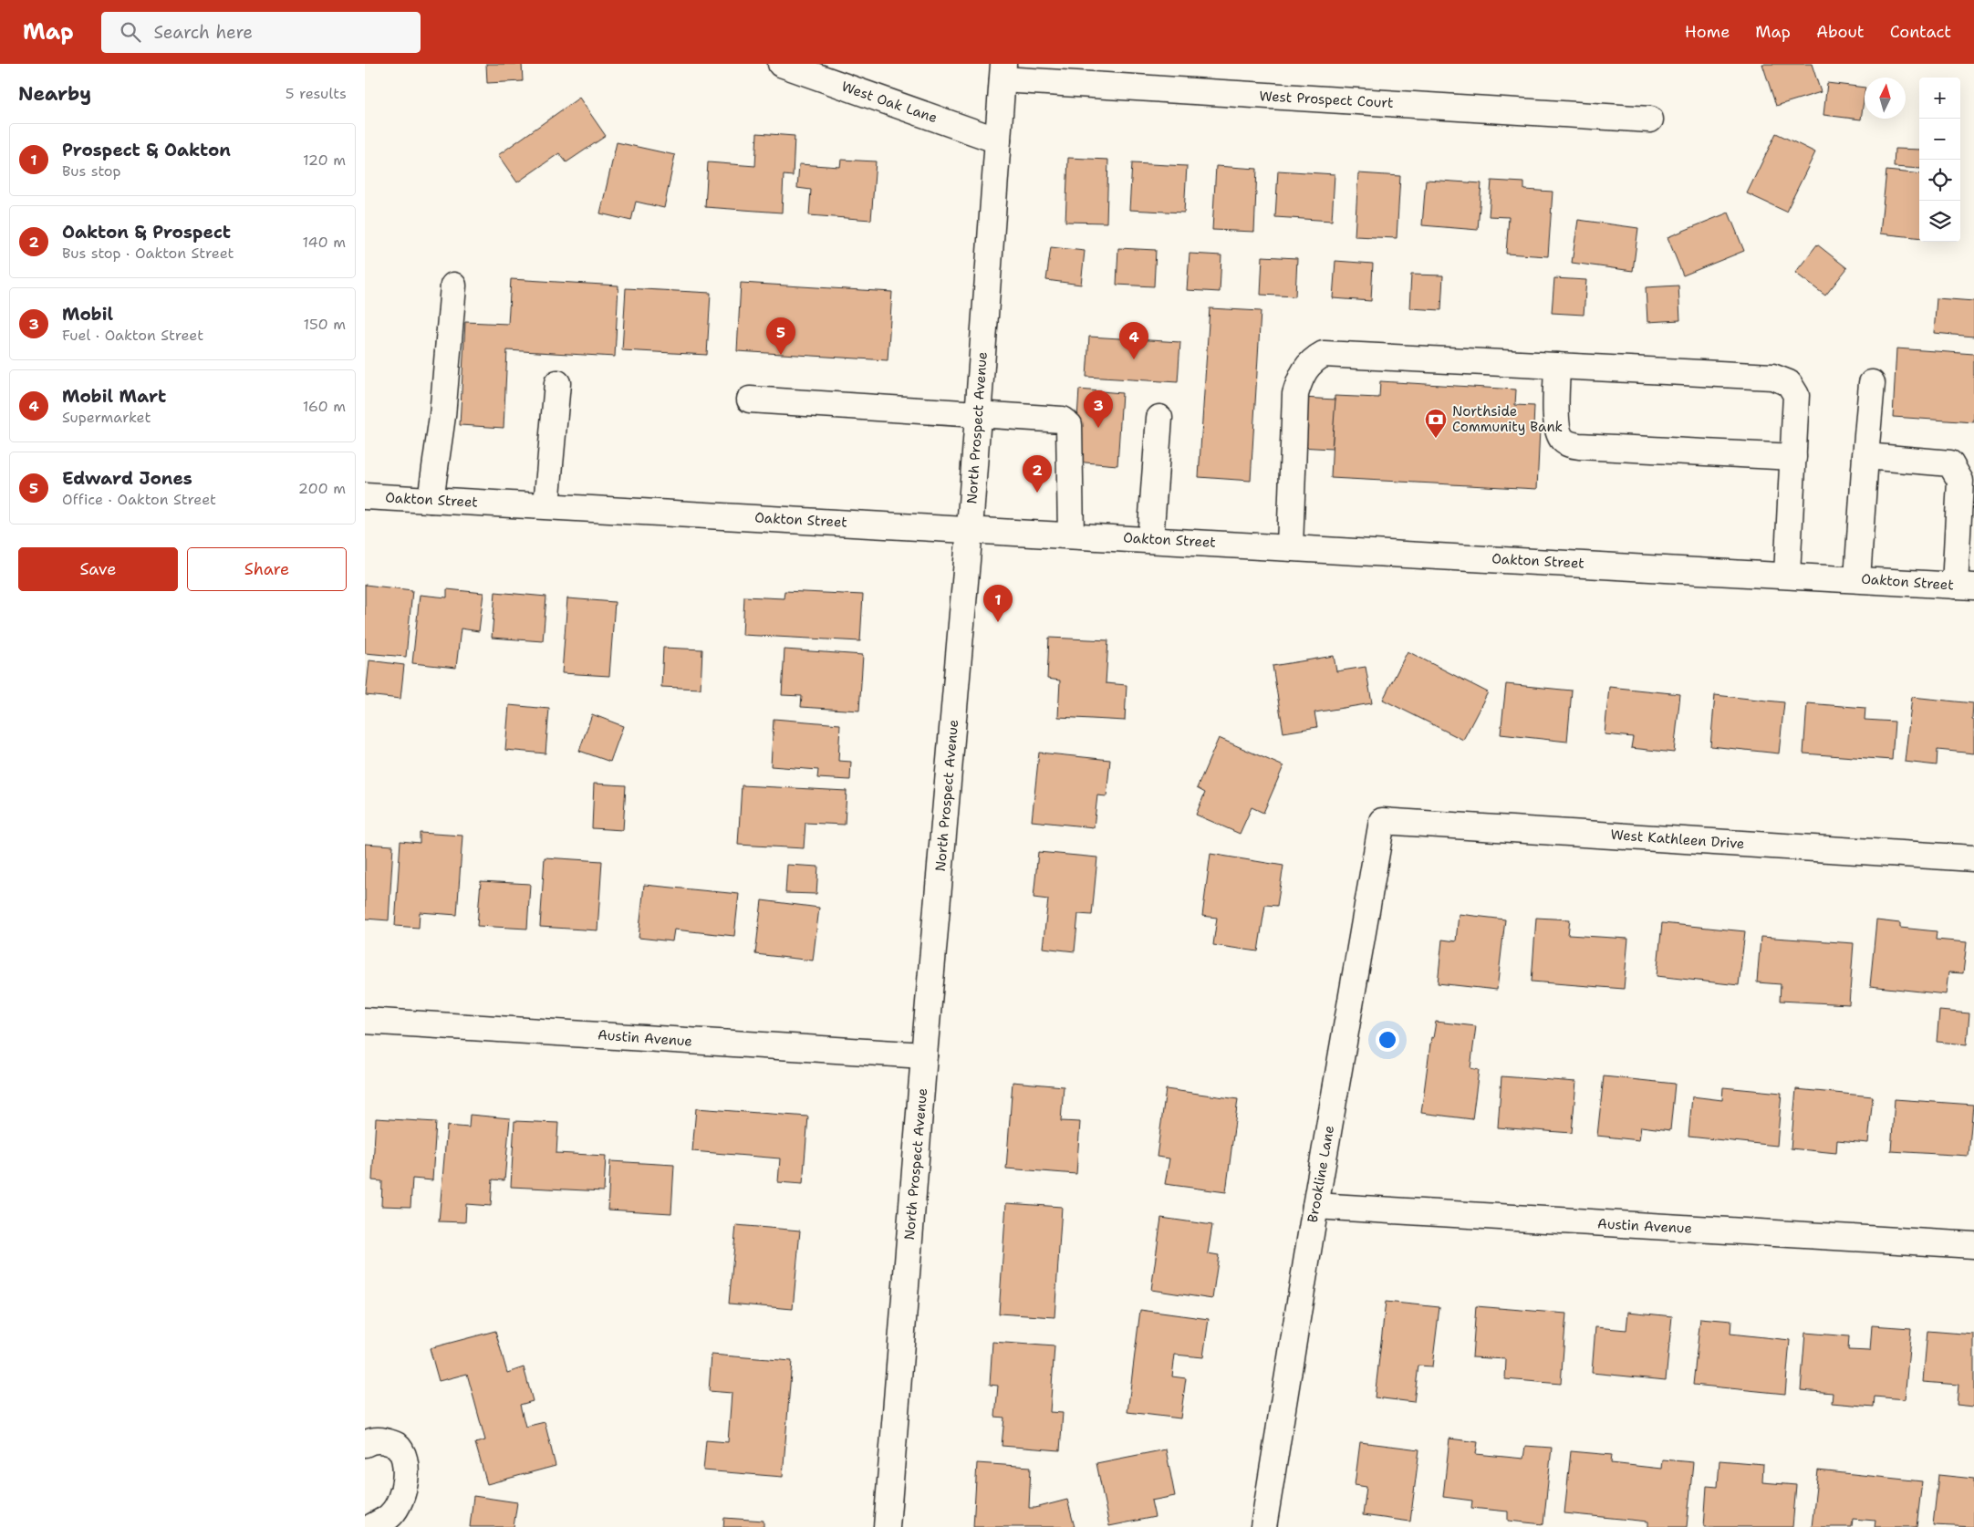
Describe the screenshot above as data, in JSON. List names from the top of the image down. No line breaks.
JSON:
{"streets":{"street":["West Prospect Court","West Oak Lane","North Prospect Avenue","Oakton Street","West Kathleen Drive","Austin Avenue","Brookline Lane"]},"crossings":[["West Prospect Court","North Prospect Avenue"],["West Oak Lane","North Prospect Avenue"],["North Prospect Avenue","Oakton Street"],["North Prospect Avenue","Austin Avenue"],["West Kathleen Drive","Brookline Lane"],["Austin Avenue","Brookline Lane"]],"places":{"bank":["Northside Community Bank"]},"north":"top","page":{"header":"Map","search":"Search here","nav":["Home","Map","About","Contact"],"heading":["Nearby","5 results"],"map_buttons":["+","−"],"list":[{"mark":"1","name":"Prospect & Oakton","note":"Bus stop","value":"120 m"},{"mark":"2","name":"Oakton & Prospect","note":"Bus stop · Oakton Street","value":"140 m"},{"mark":"3","name":"Mobil","note":"Fuel · Oakton Street","value":"150 m"},{"mark":"4","name":"Mobil Mart","note":"Supermarket","value":"160 m"},{"mark":"5","name":"Edward Jones","note":"Office · Oakton Street","value":"200 m"}],"pins":["5","4","3","2","1"],"buttons":["Save","Share"]}}
